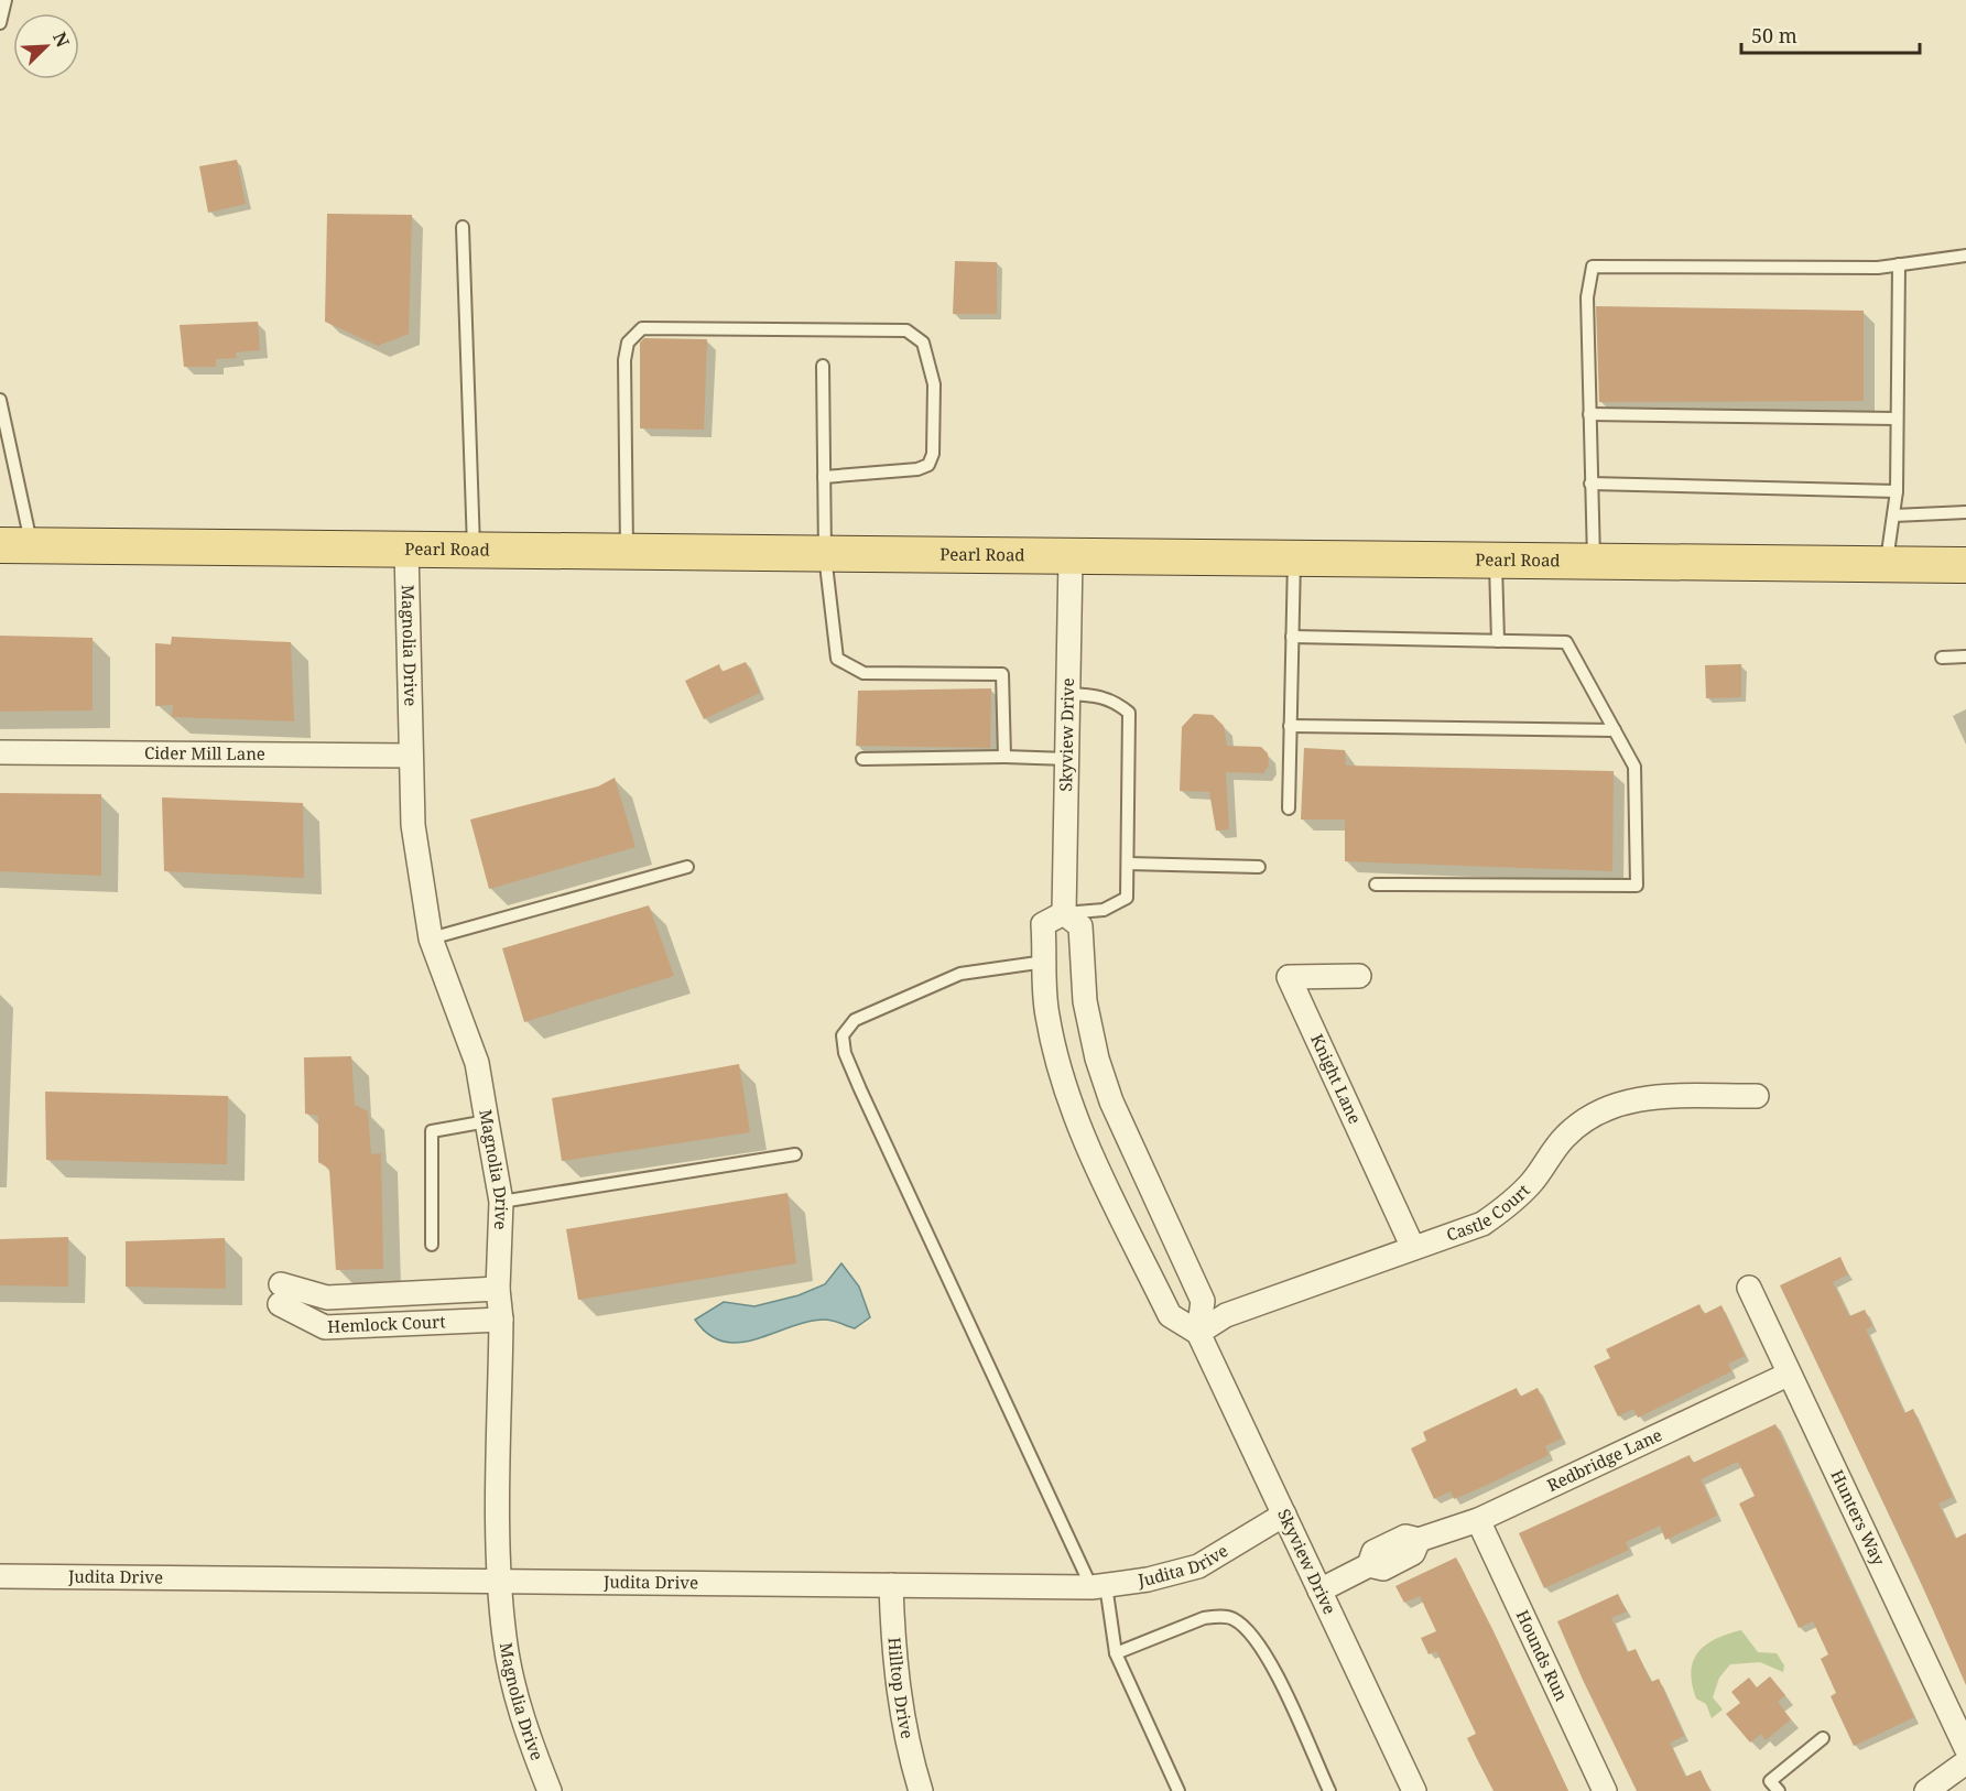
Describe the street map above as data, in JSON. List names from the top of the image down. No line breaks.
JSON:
{"streets":{"main road":["Pearl Road"],"street":["Magnolia Drive","Skyview Drive","Cider Mill Lane","Knight Lane","Castle Court","Hemlock Court","Redbridge Lane","Hunters Way","Judita Drive","Hounds Run","Hilltop Drive"]},"crossings":[["Pearl Road","Magnolia Drive"],["Pearl Road","Skyview Drive"],["Magnolia Drive","Cider Mill Lane"],["Magnolia Drive","Hemlock Court"],["Magnolia Drive","Judita Drive"],["Skyview Drive","Castle Court"],["Skyview Drive","Redbridge Lane"],["Skyview Drive","Judita Drive"],["Knight Lane","Castle Court"],["Redbridge Lane","Hunters Way"],["Redbridge Lane","Hounds Run"],["Judita Drive","Hilltop Drive"]],"scale_bar":"50 m","north":"top right"}
